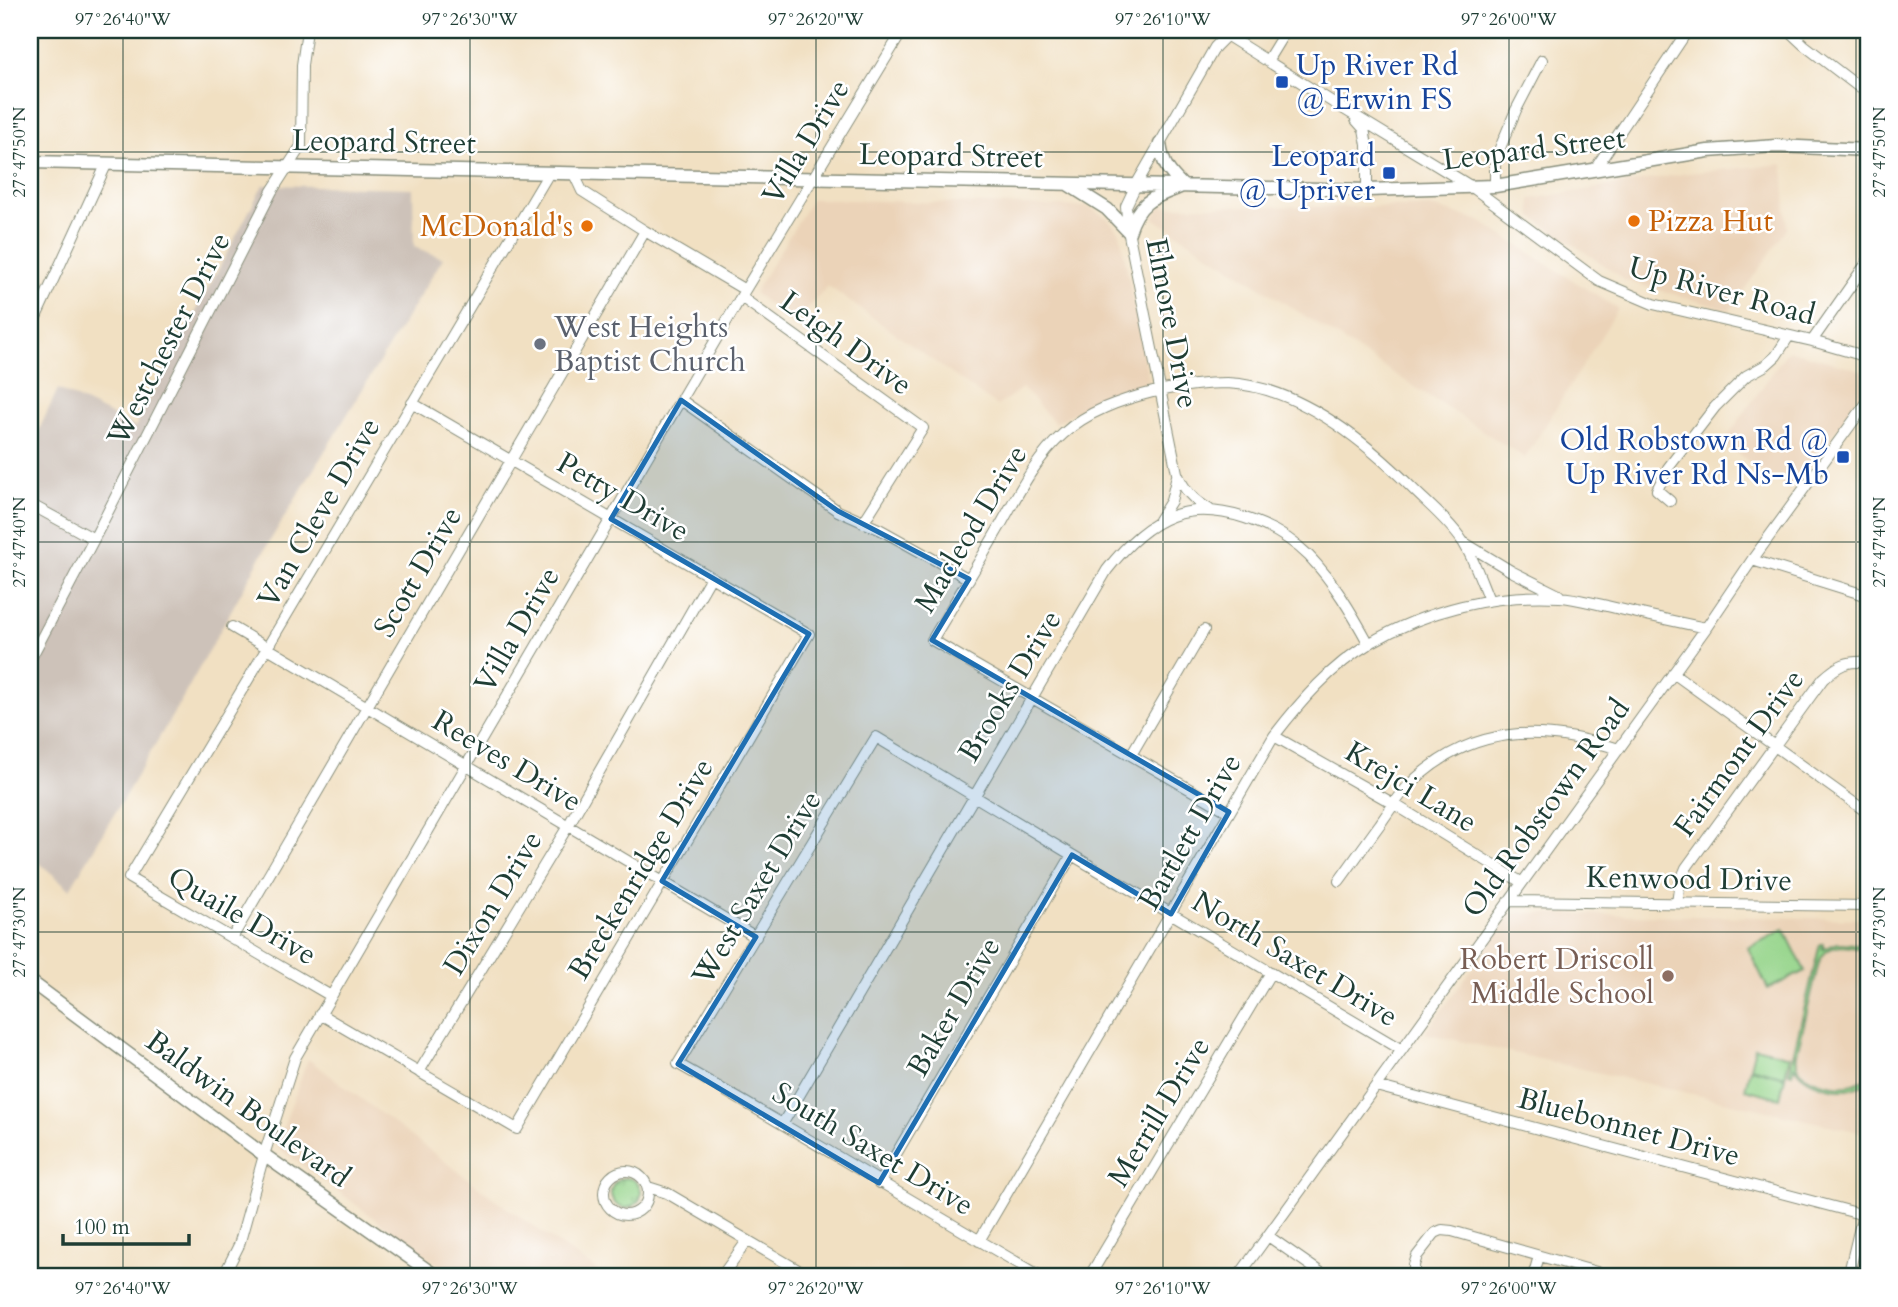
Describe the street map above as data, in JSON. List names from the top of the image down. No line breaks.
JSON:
{"streets":{"main road":["Leopard Street","Baldwin Boulevard"],"street":["Villa Drive","Up River Road","Elmore Drive","Westchester Drive","Leigh Drive","Petty Drive","Van Cleve Drive","Macleod Drive","Scott Drive","Brooks Drive","Fairmont Drive","Reeves Drive","Krejci Lane","Old Robstown Road","Bartlett Drive","Breckenridge Drive","Kenwood Drive","West Saxet Drive","Dixon Drive","Quaile Drive","North Saxet Drive","Baker Drive","Merrill Drive","Bluebonnet Drive","South Saxet Drive"]},"crossings":[["Leopard Street","Villa Drive"],["Leopard Street","Up River Road"],["Leopard Street","Elmore Drive"],["Leopard Street","Westchester Drive"],["Leopard Street","Leigh Drive"],["Leopard Street","Van Cleve Drive"],["Villa Drive","Leigh Drive"],["Villa Drive","Petty Drive"],["Villa Drive","Reeves Drive"],["Villa Drive","Quaile Drive"],["Villa Drive","Baldwin Boulevard"],["Up River Road","Elmore Drive"],["Elmore Drive","Macleod Drive"],["Elmore Drive","Brooks Drive"],["Leigh Drive","Scott Drive"],["Petty Drive","Van Cleve Drive"],["Petty Drive","Scott Drive"],["Petty Drive","Breckenridge Drive"],["Petty Drive","Dixon Drive"],["Van Cleve Drive","Reeves Drive"],["Van Cleve Drive","Quaile Drive"],["Macleod Drive","Brooks Drive"],["Macleod Drive","Bartlett Drive"],["Scott Drive","Reeves Drive"],["Scott Drive","Quaile Drive"],["Brooks Drive","Bartlett Drive"],["Brooks Drive","North Saxet Drive"],["Brooks Drive","South Saxet Drive"],["Fairmont Drive","Kenwood Drive"],["Reeves Drive","Breckenridge Drive"],["Reeves Drive","West Saxet Drive"],["Reeves Drive","Dixon Drive"],["Krejci Lane","Old Robstown Road"],["Krejci Lane","Bartlett Drive"],["Old Robstown Road","Bartlett Drive"],["Old Robstown Road","Kenwood Drive"],["Old Robstown Road","North Saxet Drive"],["Old Robstown Road","Bluebonnet Drive"],["Bartlett Drive","North Saxet Drive"],["Bartlett Drive","South Saxet Drive"],["Breckenridge Drive","Quaile Drive"],["West Saxet Drive","North Saxet Drive"],["West Saxet Drive","South Saxet Drive"],["Dixon Drive","Quaile Drive"],["North Saxet Drive","Baker Drive"],["North Saxet Drive","Merrill Drive"],["Baker Drive","South Saxet Drive"]],"places":{"transit":["Up River Rd @ Erwin FS","Leopard @ Upriver","Old Robstown Rd @ Up River Rd Ns-Mb"],"other":["Pizza Hut","McDonald's","West Heights Baptist Church","Robert Driscoll Middle School"]},"scale_bar":"100 m","coordinates":["97°26'40\"W","97°26'30\"W","97°26'20\"W","97°26'10\"W","97°26'00\"W","27°47'50\"N","27°47'40\"N","27°47'30\"N"]}
